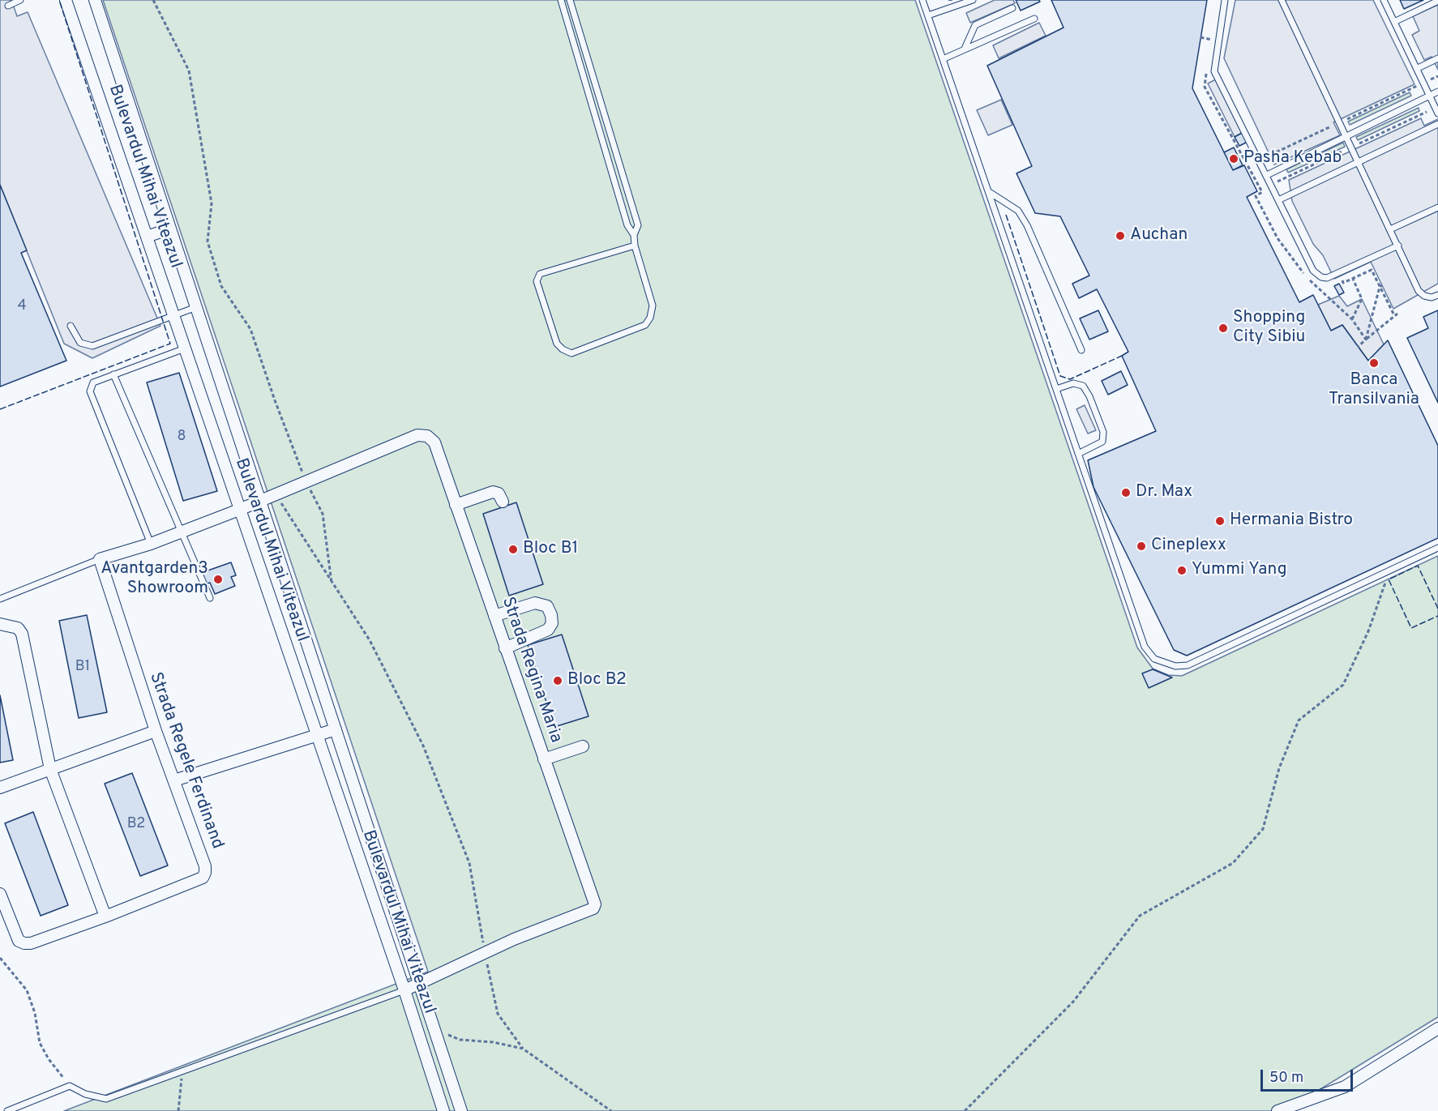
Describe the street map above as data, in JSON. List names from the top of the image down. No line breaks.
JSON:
{"streets":{"street":["Bulevardul Mihai Viteazul","Strada Regina Maria","Strada Regele Ferdinand"]},"places":["Pasha Kebab","Auchan","Shopping City Sibiu","Banca Transilvania","Dr. Max","Hermania Bistro","Cineplexx","Bloc B1","Yummi Yang","Avantgarden3 Showroom","Bloc B2"],"house_numbers":["4","8","B1","B2"],"scale_bar":"50 m"}
